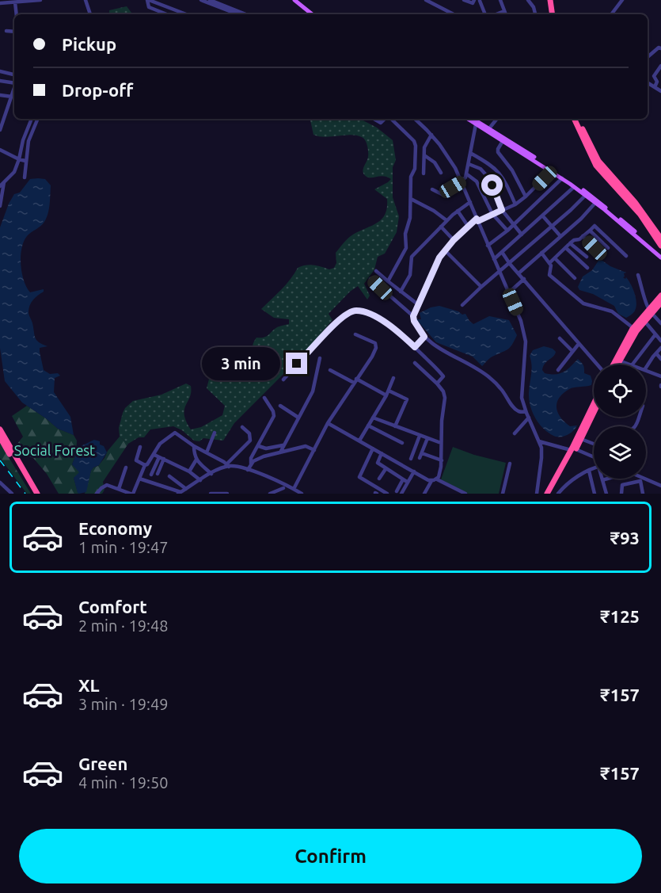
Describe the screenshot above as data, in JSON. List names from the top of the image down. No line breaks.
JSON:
{"parks":["Social Forest"],"page":{"banner":["Pickup","Drop-off"],"bubble":"3 min","list":[{"name":"Economy","note":"1 min · 19:47","value":"₹93"},{"name":"Comfort","note":"2 min · 19:48","value":"₹125"},{"name":"XL","note":"3 min · 19:49","value":"₹157"},{"name":"Green","note":"4 min · 19:50","value":"₹157"}],"buttons":"Confirm"}}
